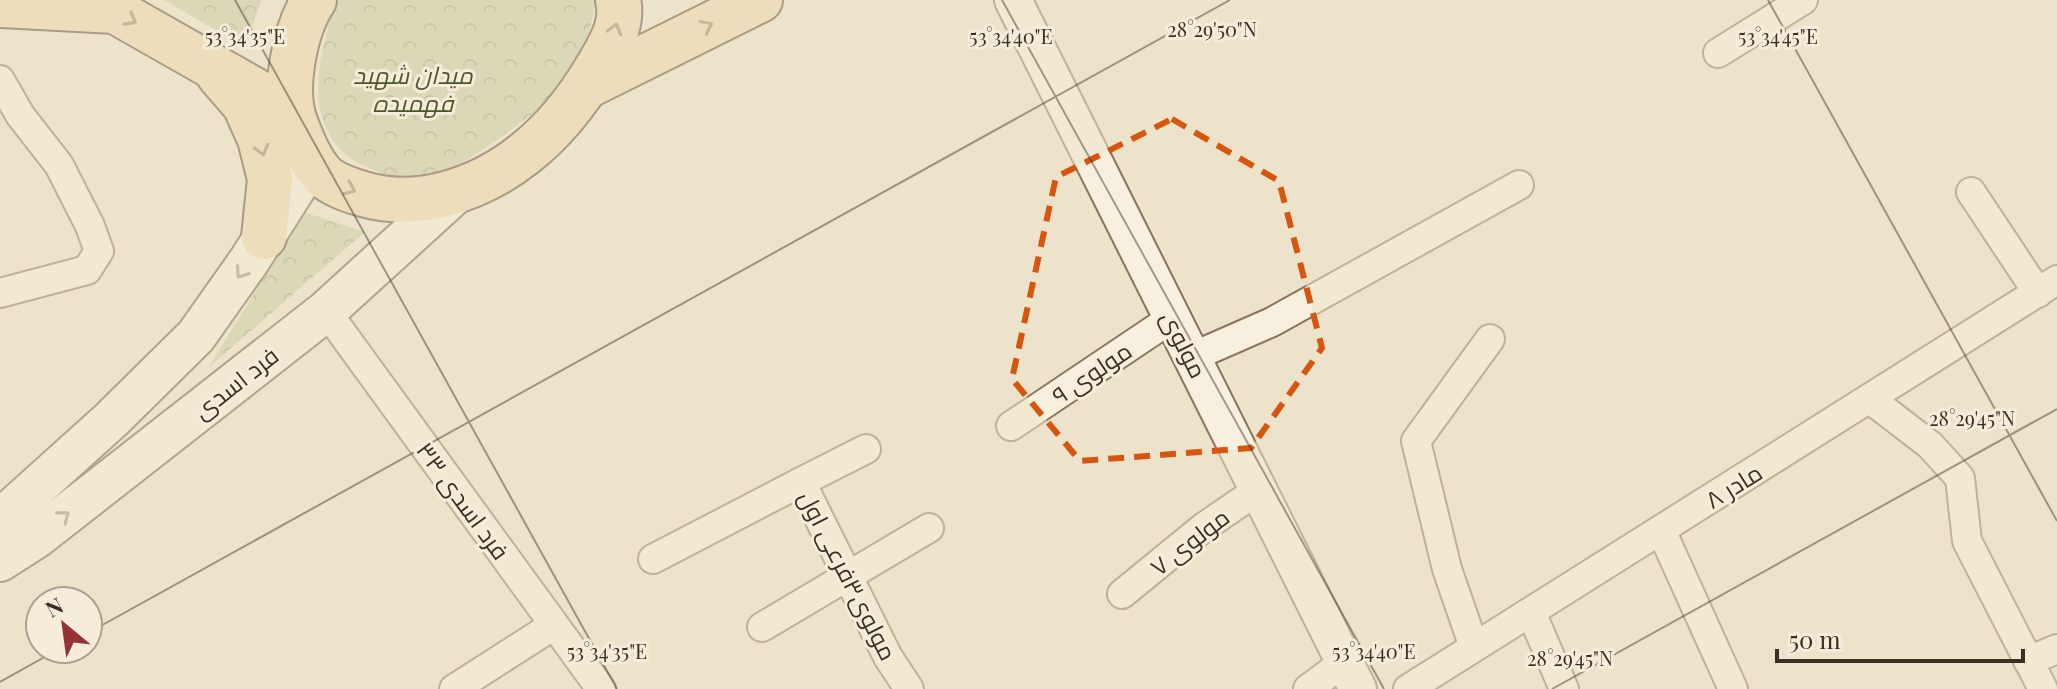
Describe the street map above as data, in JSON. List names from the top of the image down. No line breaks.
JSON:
{"streets":{"main road":["فرد اسدی"],"street":["مولوی","مولوی ۹","مادر ۸","فرد اسدی ۳۳","مولوی ۷","مولوی۳فرعی اول"]},"crossings":[["مولوی","مولوی ۹"],["مولوی","مولوی ۷"],["فرد اسدی","فرد اسدی ۳۳"]],"parks":["میدان شهید فهمیده"],"scale_bar":"50 m","north":"top left","coordinates":["28°29'50\"N","53°34'35\"E","53°34'40\"E","53°34'45\"E","28°29'45\"N"]}
